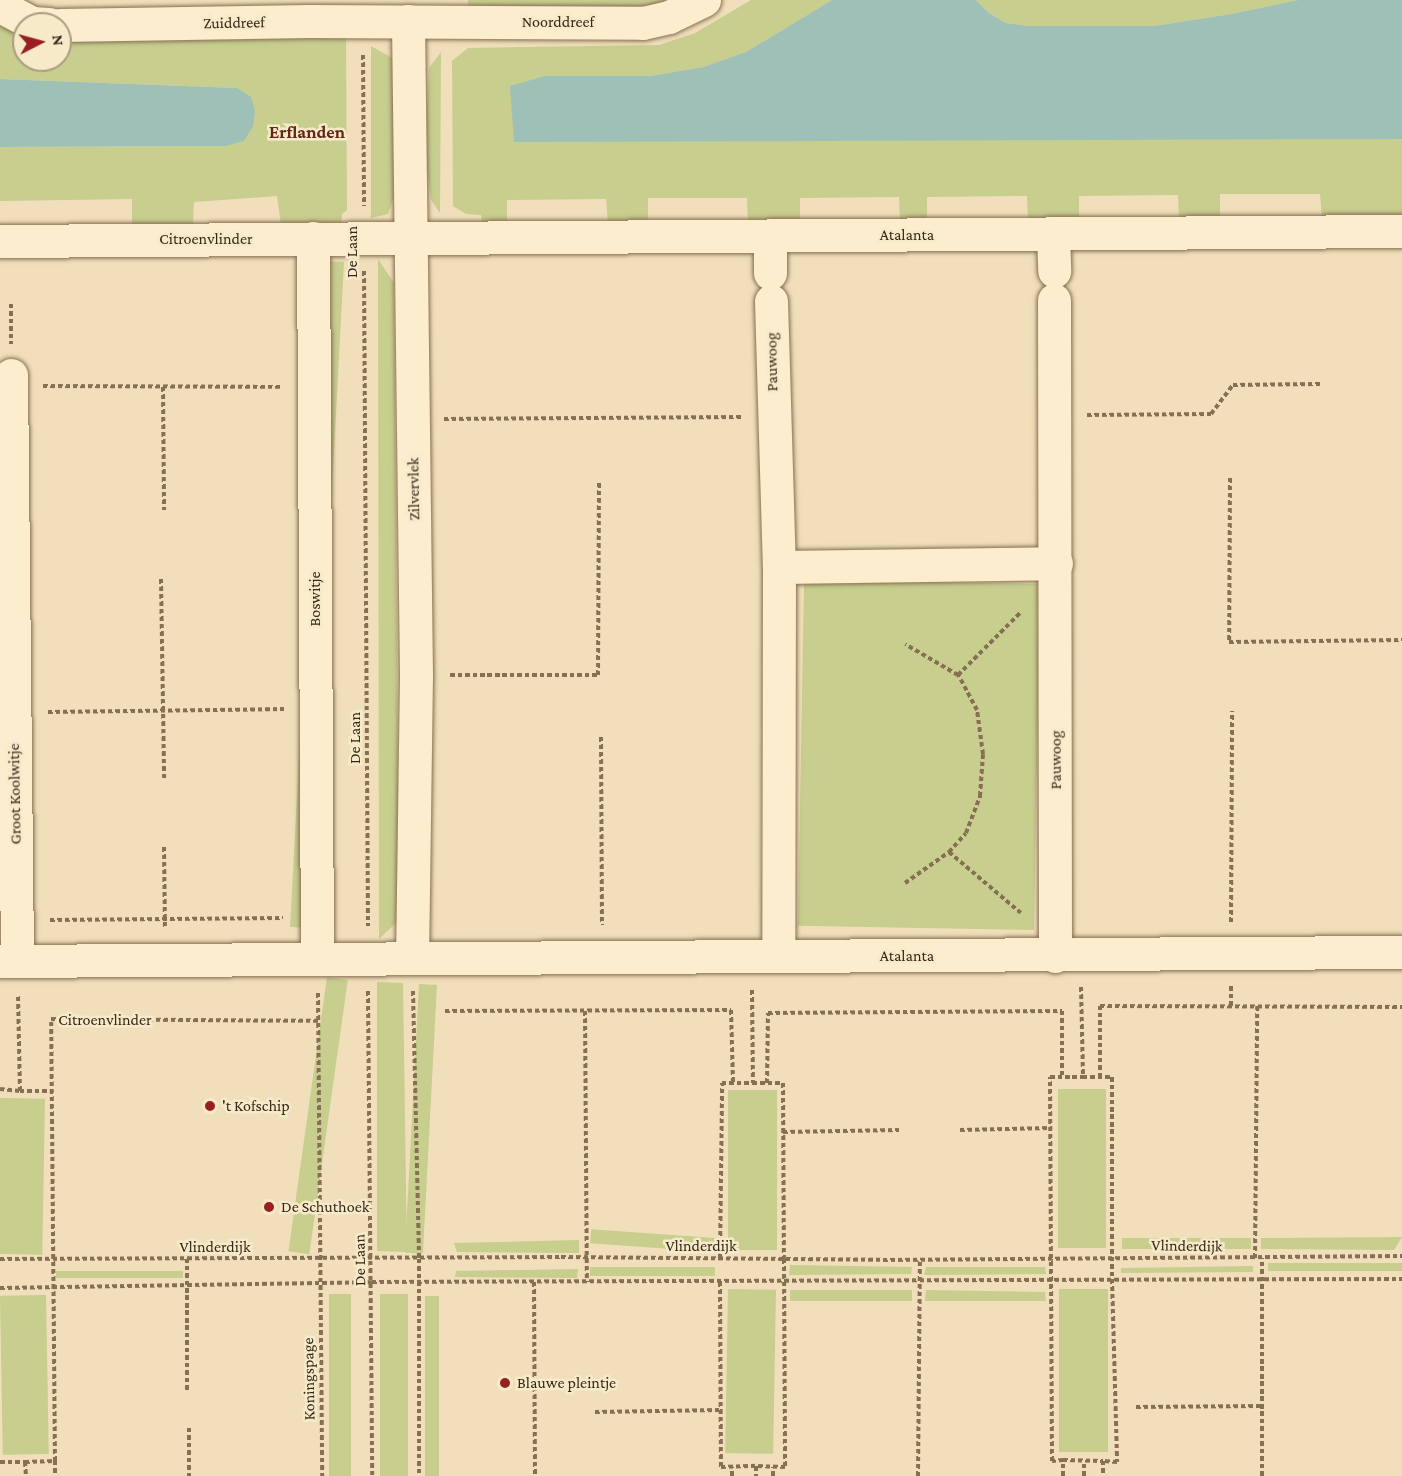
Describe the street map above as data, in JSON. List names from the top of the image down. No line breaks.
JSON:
{"streets":{"street":["Noorddreef","Zuiddreef","Atalanta","Citroenvlinder","Pauwoog","Zilvervlek","Boswitje","Groot Koolwitje"],"path":["De Laan","Vlinderdijk","Koningspage"]},"crossings":[["Noorddreef","Zuiddreef"],["Noorddreef","Zilvervlek"],["Zuiddreef","De Laan"],["Zuiddreef","Zilvervlek"],["Atalanta","Citroenvlinder"],["Atalanta","Pauwoog"],["Atalanta","Zilvervlek"],["Citroenvlinder","De Laan"],["Citroenvlinder","Zilvervlek"],["Citroenvlinder","Boswitje"],["Citroenvlinder","Vlinderdijk"],["De Laan","Vlinderdijk"]],"districts":["Erflanden"],"places":["'t Kofschip","De Schuthoek","Blauwe pleintje"],"north":"right"}
